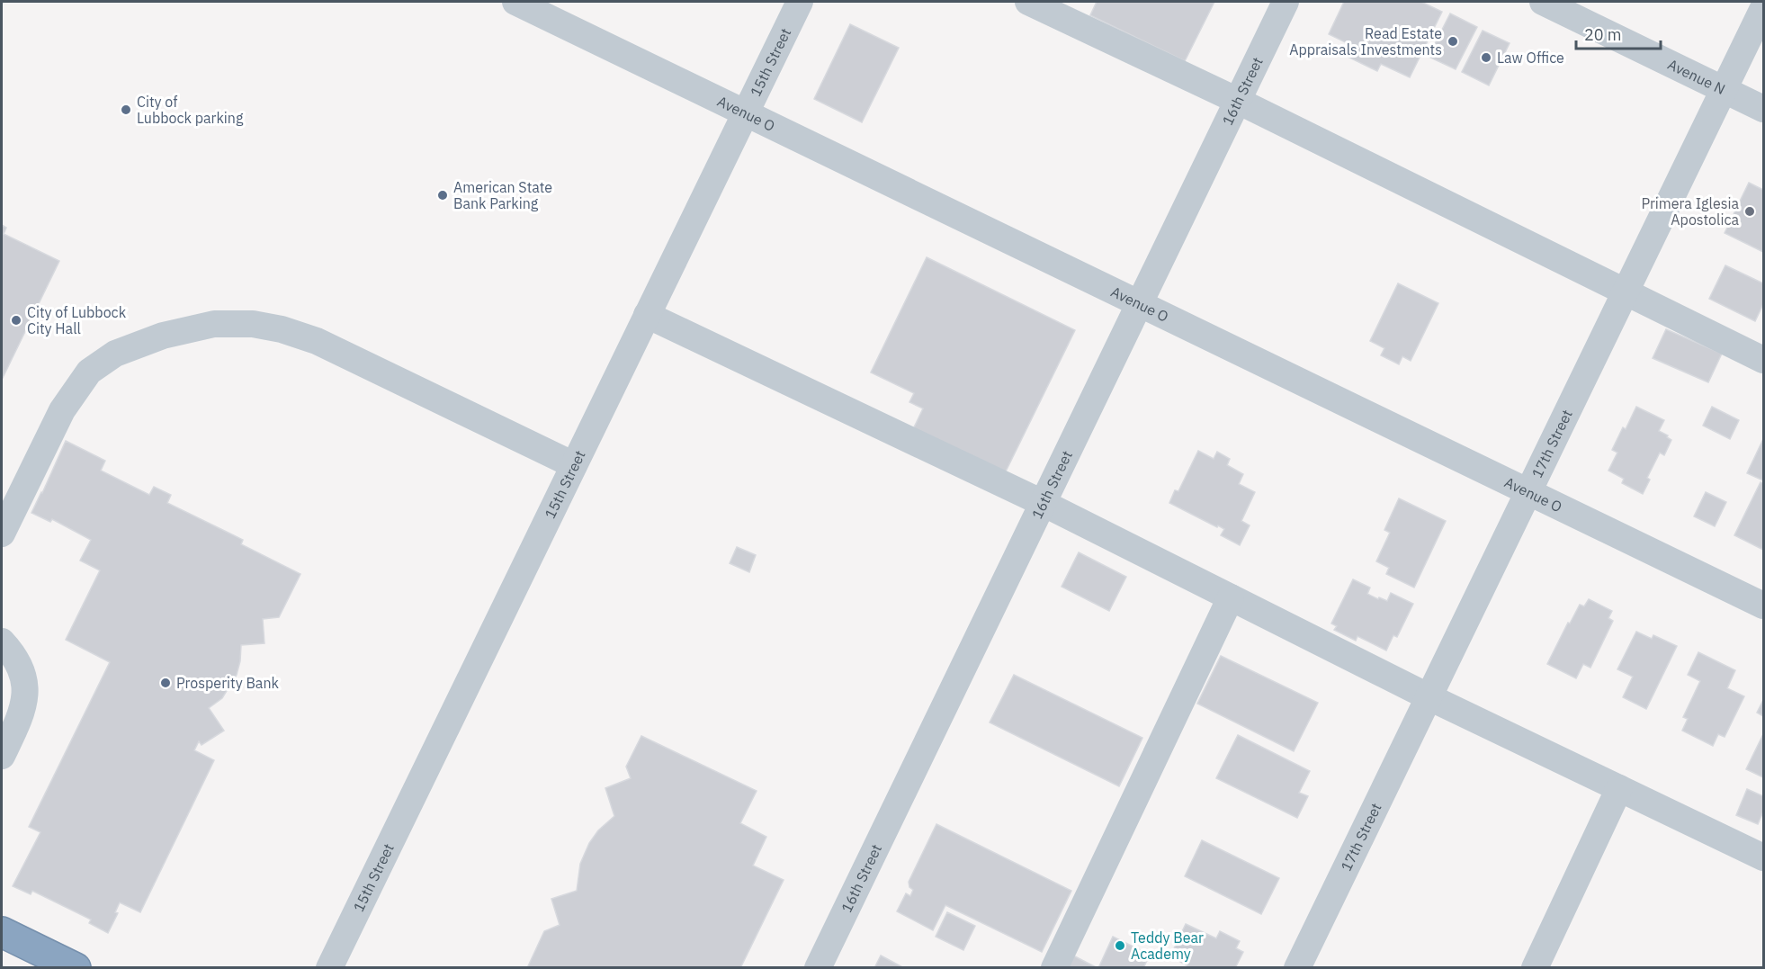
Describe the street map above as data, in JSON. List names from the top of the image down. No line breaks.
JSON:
{"streets":{"street":["15th Street","Avenue N","16th Street","Avenue O","17th Street"]},"crossings":[["15th Street","Avenue O"],["Avenue N","17th Street"],["16th Street","Avenue O"],["Avenue O","17th Street"]],"places":["Read Estate Appraisals Investments","Law Office","City of Lubbock parking","American State Bank Parking","Primera Iglesia Apostolica","City of Lubbock City Hall","Prosperity Bank","Teddy Bear Academy"],"scale_bar":"20 m"}
